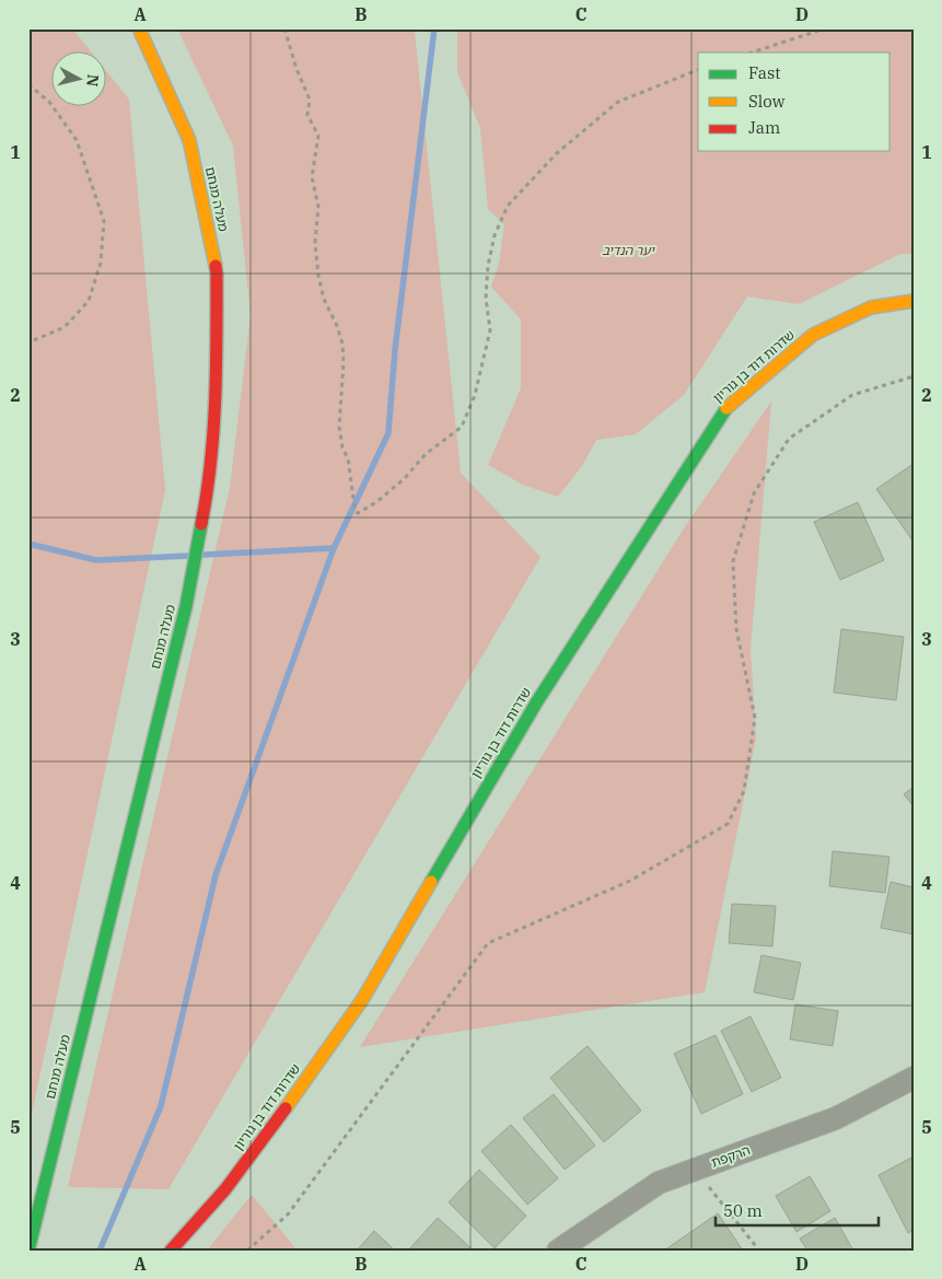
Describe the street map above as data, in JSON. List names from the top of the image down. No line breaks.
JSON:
{"streets":{"street":["מעלה מנחם","שדרות דוד בן גוריון","הרקפת"]},"parks":["יער הנדיב"],"legend":["Fast","Slow","Jam"],"scale_bar":"50 m","north":"right","grid":{"columns":["A","B","C","D"],"rows":["1","2","3","4","5"]}}
